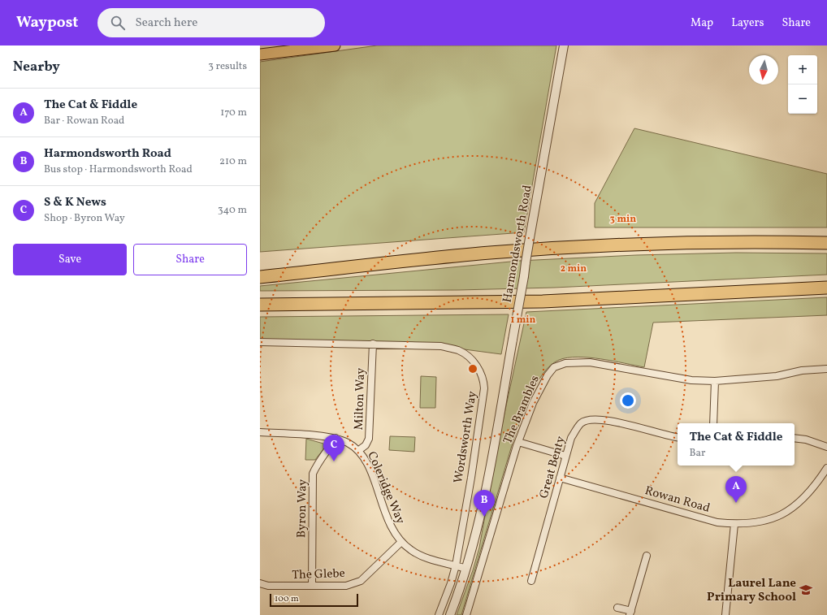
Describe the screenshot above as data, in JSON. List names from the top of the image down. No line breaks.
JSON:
{"streets":{"street":["Harmondsworth Road","Milton Way","The Brambles","Wordsworth Way","Great Benty","Coleridge Way","Rowan Road","Byron Way","The Glebe"]},"crossings":[["Harmondsworth Road","Coleridge Way"],["Milton Way","Wordsworth Way"],["Milton Way","Coleridge Way"],["Wordsworth Way","Coleridge Way"],["Great Benty","Rowan Road"],["Coleridge Way","Byron Way"],["Coleridge Way","The Glebe"],["Byron Way","The Glebe"]],"places":{"school or university":["Laurel Lane Primary School"]},"scale_bar":"100 m","north":"bottom","page":{"header":"Waypost","search":"Search here","nav":["Map","Layers","Share"],"heading":["Nearby","3 results"],"map_buttons":["+","−"],"list":[{"mark":"A","name":"The Cat & Fiddle","note":"Bar · Rowan Road","value":"170 m"},{"mark":"B","name":"Harmondsworth Road","note":"Bus stop · Harmondsworth Road","value":"210 m"},{"mark":"C","name":"S & K News","note":"Shop · Byron Way","value":"340 m"}],"buttons":["Save","Share"],"popup":["The Cat & Fiddle","Bar"],"pins":["C","A","B"],"scale":"100 m"},"rings":["3 min","2 min","1 min"]}
